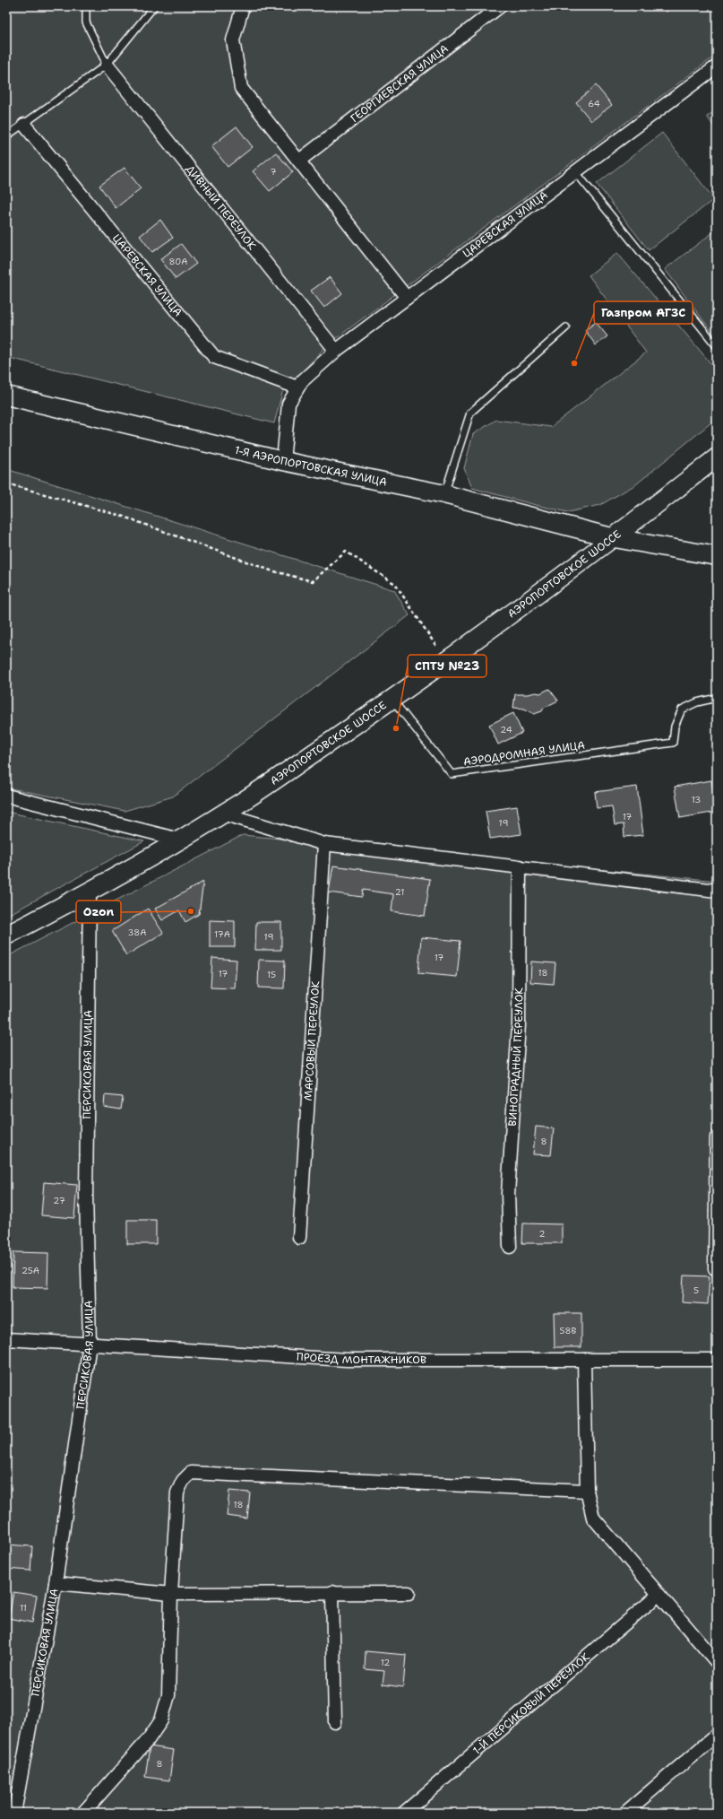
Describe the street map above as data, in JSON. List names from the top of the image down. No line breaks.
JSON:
{"streets":{"main road":["1-Я АЭРОПОРТОВСКАЯ УЛИЦА","АЭРОПОРТОВСКОЕ ШОССЕ"],"street":["ГЕОРГИЕВСКАЯ УЛИЦА","ДИВНЫЙ ПЕРЕУЛОК","ЦАРЕВСКАЯ УЛИЦА","МАРСОВЫЙ ПЕРЕУЛОК","ВИНОГРАДНЫЙ ПЕРЕУЛОК","ПЕРСИКОВАЯ УЛИЦА","ПРОЕЗД МОНТАЖНИКОВ","1-Й ПЕРСИКОВЫЙ ПЕРЕУЛОК"],"lane":["АЭРОДРОМНАЯ УЛИЦА"]},"crossings":[["ДИВНЫЙ ПЕРЕУЛОК","ЦАРЕВСКАЯ УЛИЦА"],["ЦАРЕВСКАЯ УЛИЦА","1-Я АЭРОПОРТОВСКАЯ УЛИЦА"],["1-Я АЭРОПОРТОВСКАЯ УЛИЦА","АЭРОПОРТОВСКОЕ ШОССЕ"],["АЭРОПОРТОВСКОЕ ШОССЕ","АЭРОДРОМНАЯ УЛИЦА"],["АЭРОПОРТОВСКОЕ ШОССЕ","ПЕРСИКОВАЯ УЛИЦА"],["ПЕРСИКОВАЯ УЛИЦА","ПРОЕЗД МОНТАЖНИКОВ"]],"places":["Газпром АГЗС","СПТУ №23","Ozon"],"house_numbers":["64","7","80А","24","13","17","19","21","38А","17А","19","17","18","17","15","8","27","2","25А","5","58В","18","11","12","8"]}
